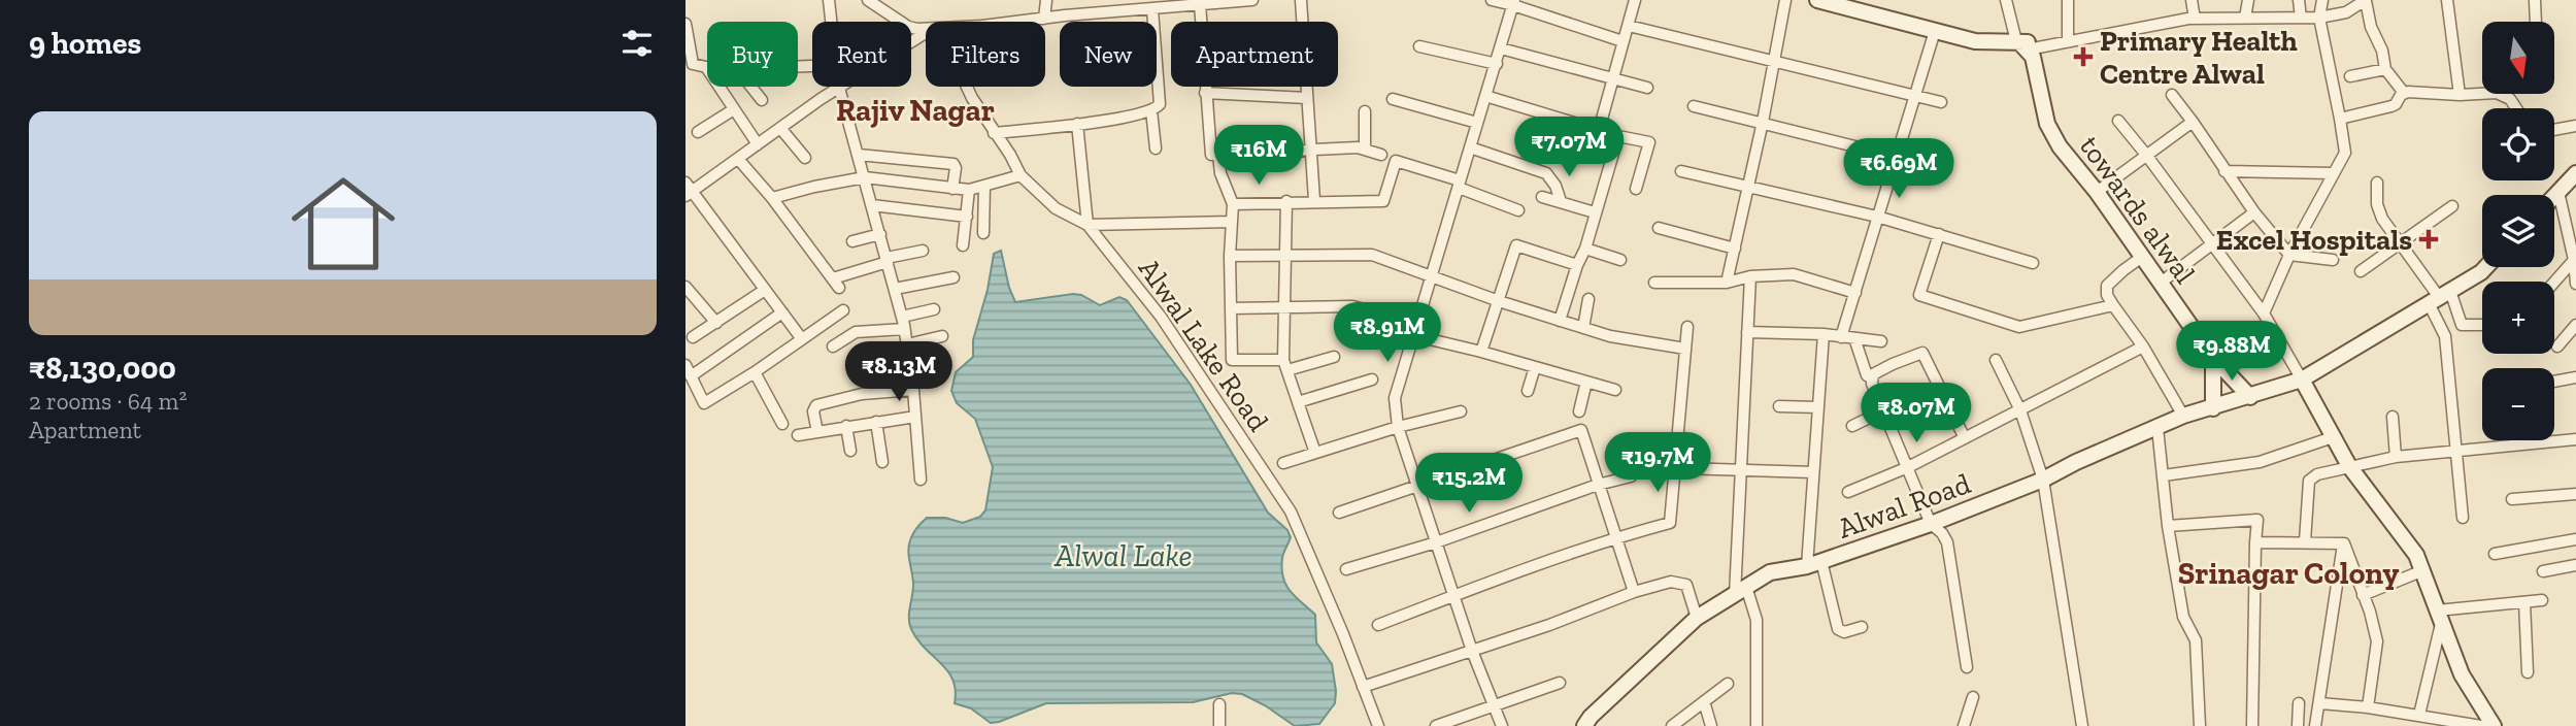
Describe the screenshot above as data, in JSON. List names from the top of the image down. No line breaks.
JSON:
{"streets":{"main road":["towards alwal","Alwal Road"],"street":["Alwal Lake Road"]},"crossings":[["towards alwal","Alwal Road"]],"districts":["Rajiv Nagar","Srinagar Colony"],"water":["Alwal Lake"],"places":{"health":["Primary Health Centre Alwal","Excel Hospitals"]},"north":"bottom","page":{"heading":"9 homes","map_buttons":["+","−"],"chip":["Buy","Rent","Filters","New","Apartment"],"list":[{"name":"₹8,130,000","note":"2 rooms · 64 m² · Apartment"}],"price":["₹7.07M","₹16M","₹6.69M","₹8.91M","₹9.88M","₹8.13M","₹8.07M","₹19.7M","₹15.2M"]}}
